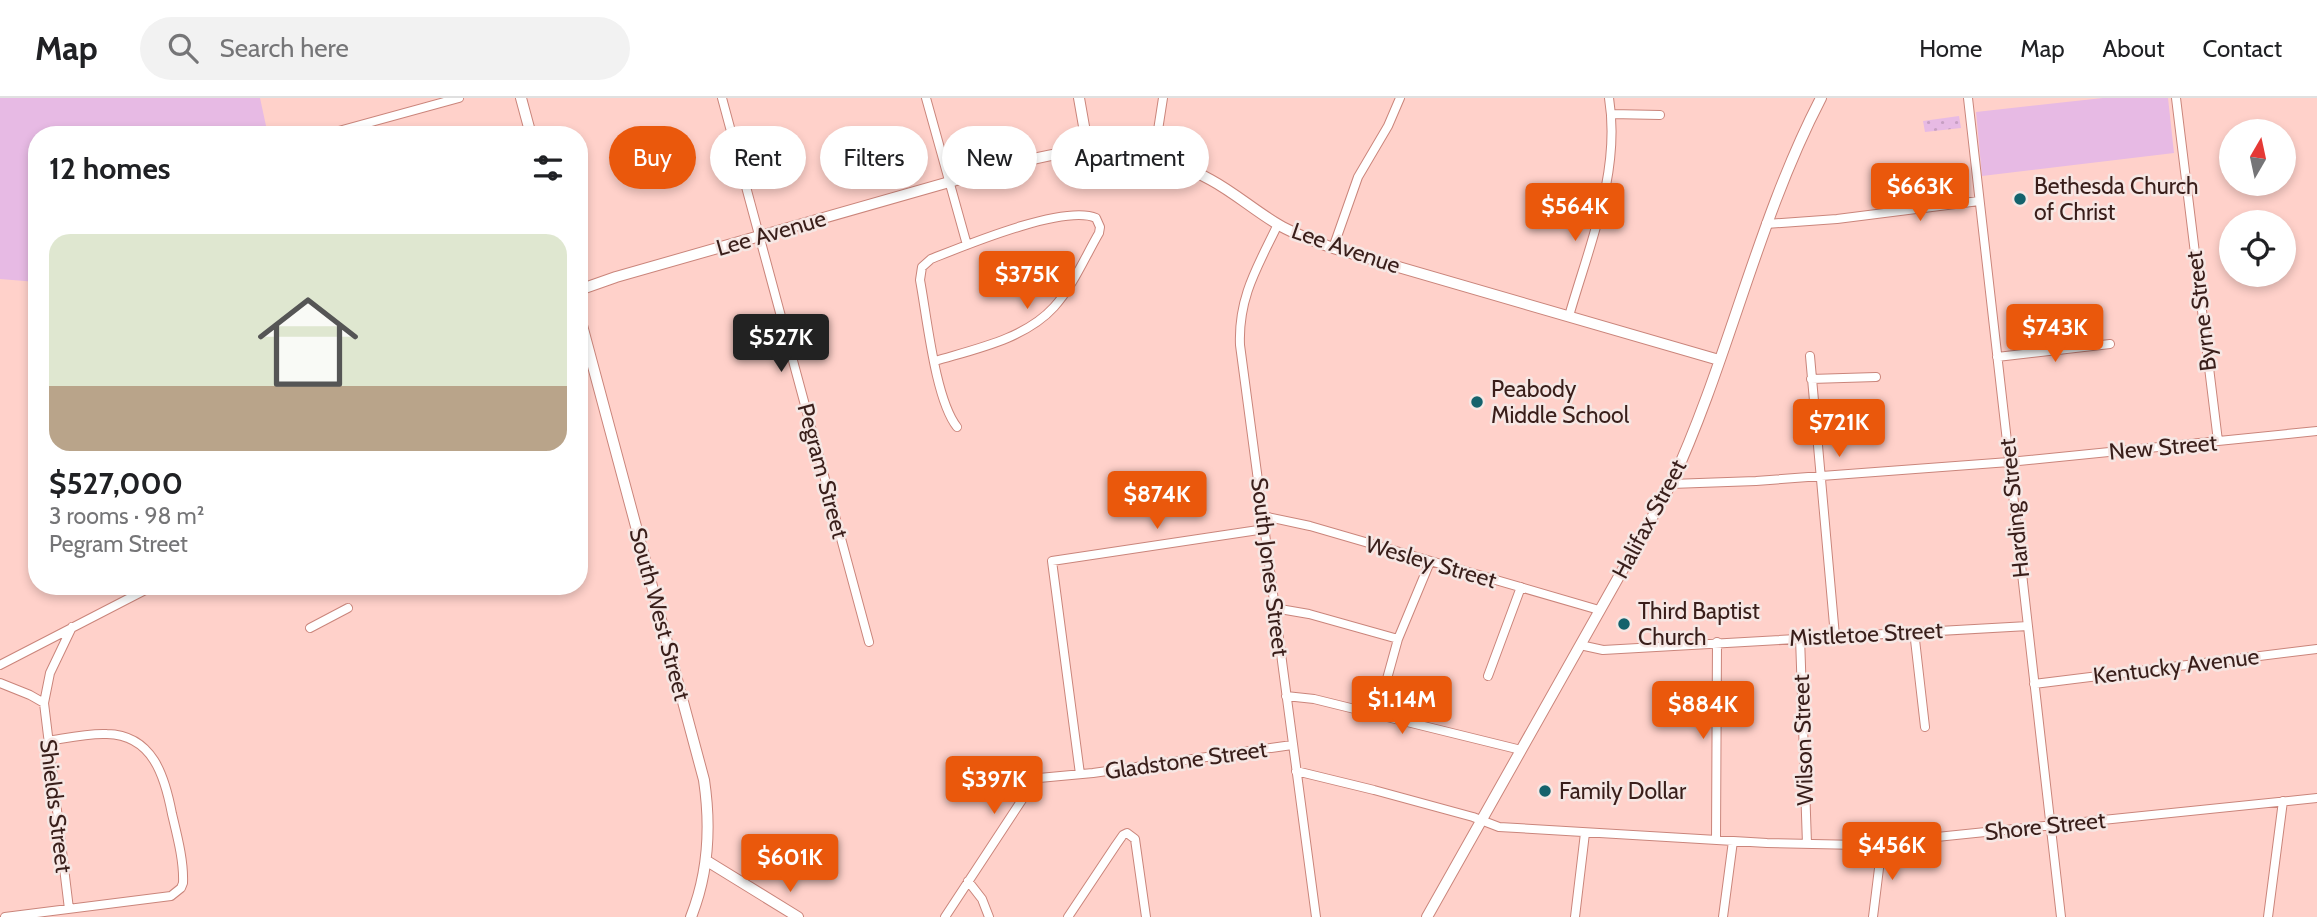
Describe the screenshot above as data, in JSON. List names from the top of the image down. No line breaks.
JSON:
{"streets":{"street":["Lee Avenue","Byrne Street","New Street","Pegram Street","Harding Street","Halifax Street","Wesley Street","South Jones Street","South West Street","Mistletoe Street","Kentucky Avenue","Wilson Street","Gladstone Street","Shields Street","Shore Street"]},"crossings":[["Lee Avenue","Pegram Street"],["Lee Avenue","Halifax Street"],["Lee Avenue","South Jones Street"],["Byrne Street","New Street"],["New Street","Harding Street"],["New Street","Halifax Street"],["Harding Street","Mistletoe Street"],["Harding Street","Kentucky Avenue"],["Harding Street","Shore Street"],["Halifax Street","Wesley Street"],["Halifax Street","Mistletoe Street"],["Halifax Street","Shore Street"],["Wesley Street","South Jones Street"],["South Jones Street","Gladstone Street"],["South Jones Street","Shore Street"],["Mistletoe Street","Wilson Street"],["Wilson Street","Shore Street"]],"places":["Bethesda Church of Christ","Peabody Middle School","Third Baptist Church","Family Dollar"],"north":"top","page":{"header":"Map","search":"Search here","nav":["Home","Map","About","Contact"],"chip":["Buy","Rent","Filters","New","Apartment"],"heading":"12 homes","price":["$663K","$564K","$375K","$743K","$527K","$721K","$874K","$1.14M","$884K","$397K","$456K","$601K"],"list":[{"name":"$527,000","note":"3 rooms · 98 m² · Pegram Street"}]}}
